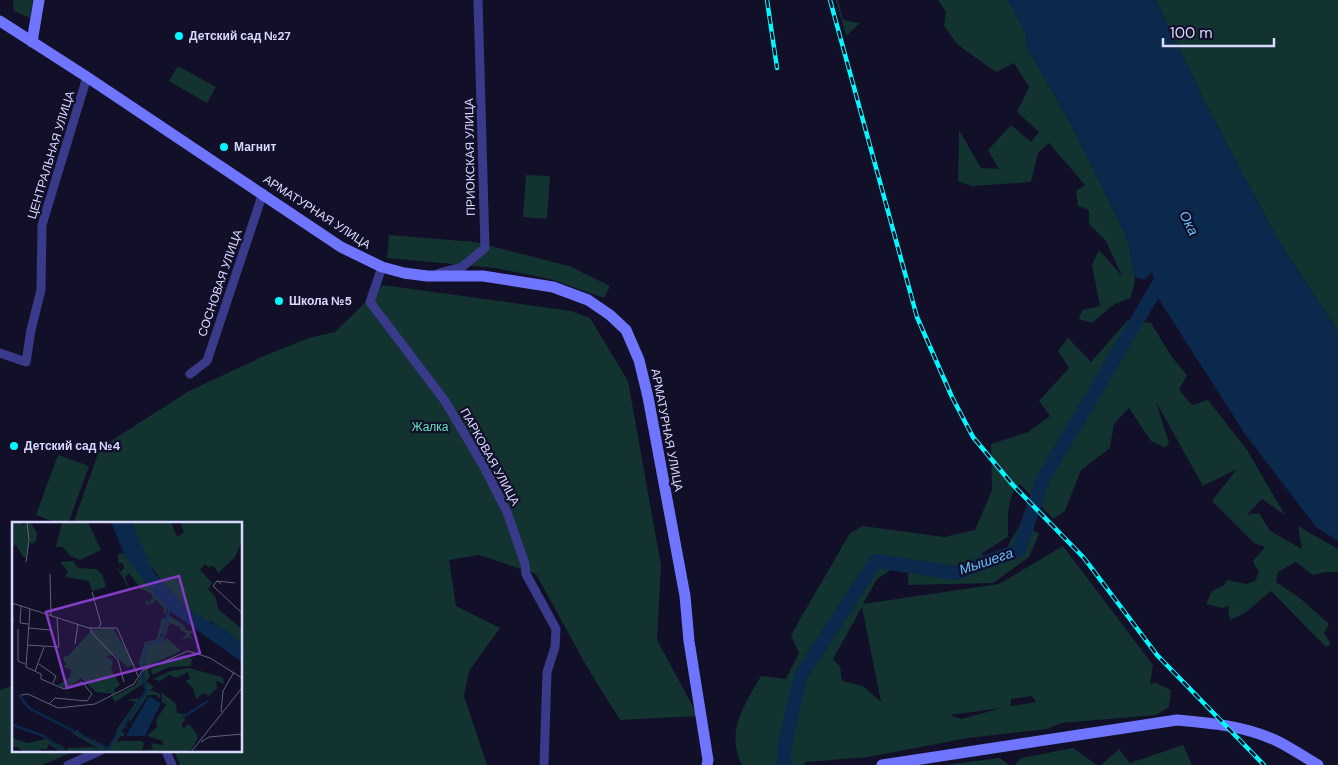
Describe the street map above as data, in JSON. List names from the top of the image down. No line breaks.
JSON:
{"streets":{"street":["ЦЕНТРАЛЬНАЯ УЛИЦА","ПРИОКСКАЯ УЛИЦА","АРМАТУРНАЯ УЛИЦА","СОСНОВАЯ УЛИЦА","ПАРКОВАЯ УЛИЦА"]},"crossings":[["ЦЕНТРАЛЬНАЯ УЛИЦА","АРМАТУРНАЯ УЛИЦА"],["ПРИОКСКАЯ УЛИЦА","АРМАТУРНАЯ УЛИЦА"],["АРМАТУРНАЯ УЛИЦА","СОСНОВАЯ УЛИЦА"],["АРМАТУРНАЯ УЛИЦА","ПАРКОВАЯ УЛИЦА"]],"water":["Ока","Мышега"],"parks":["Жалка"],"places":["Детский сад №27","Магнит","Школа №5","Детский сад №4"],"scale_bar":"100 m"}
